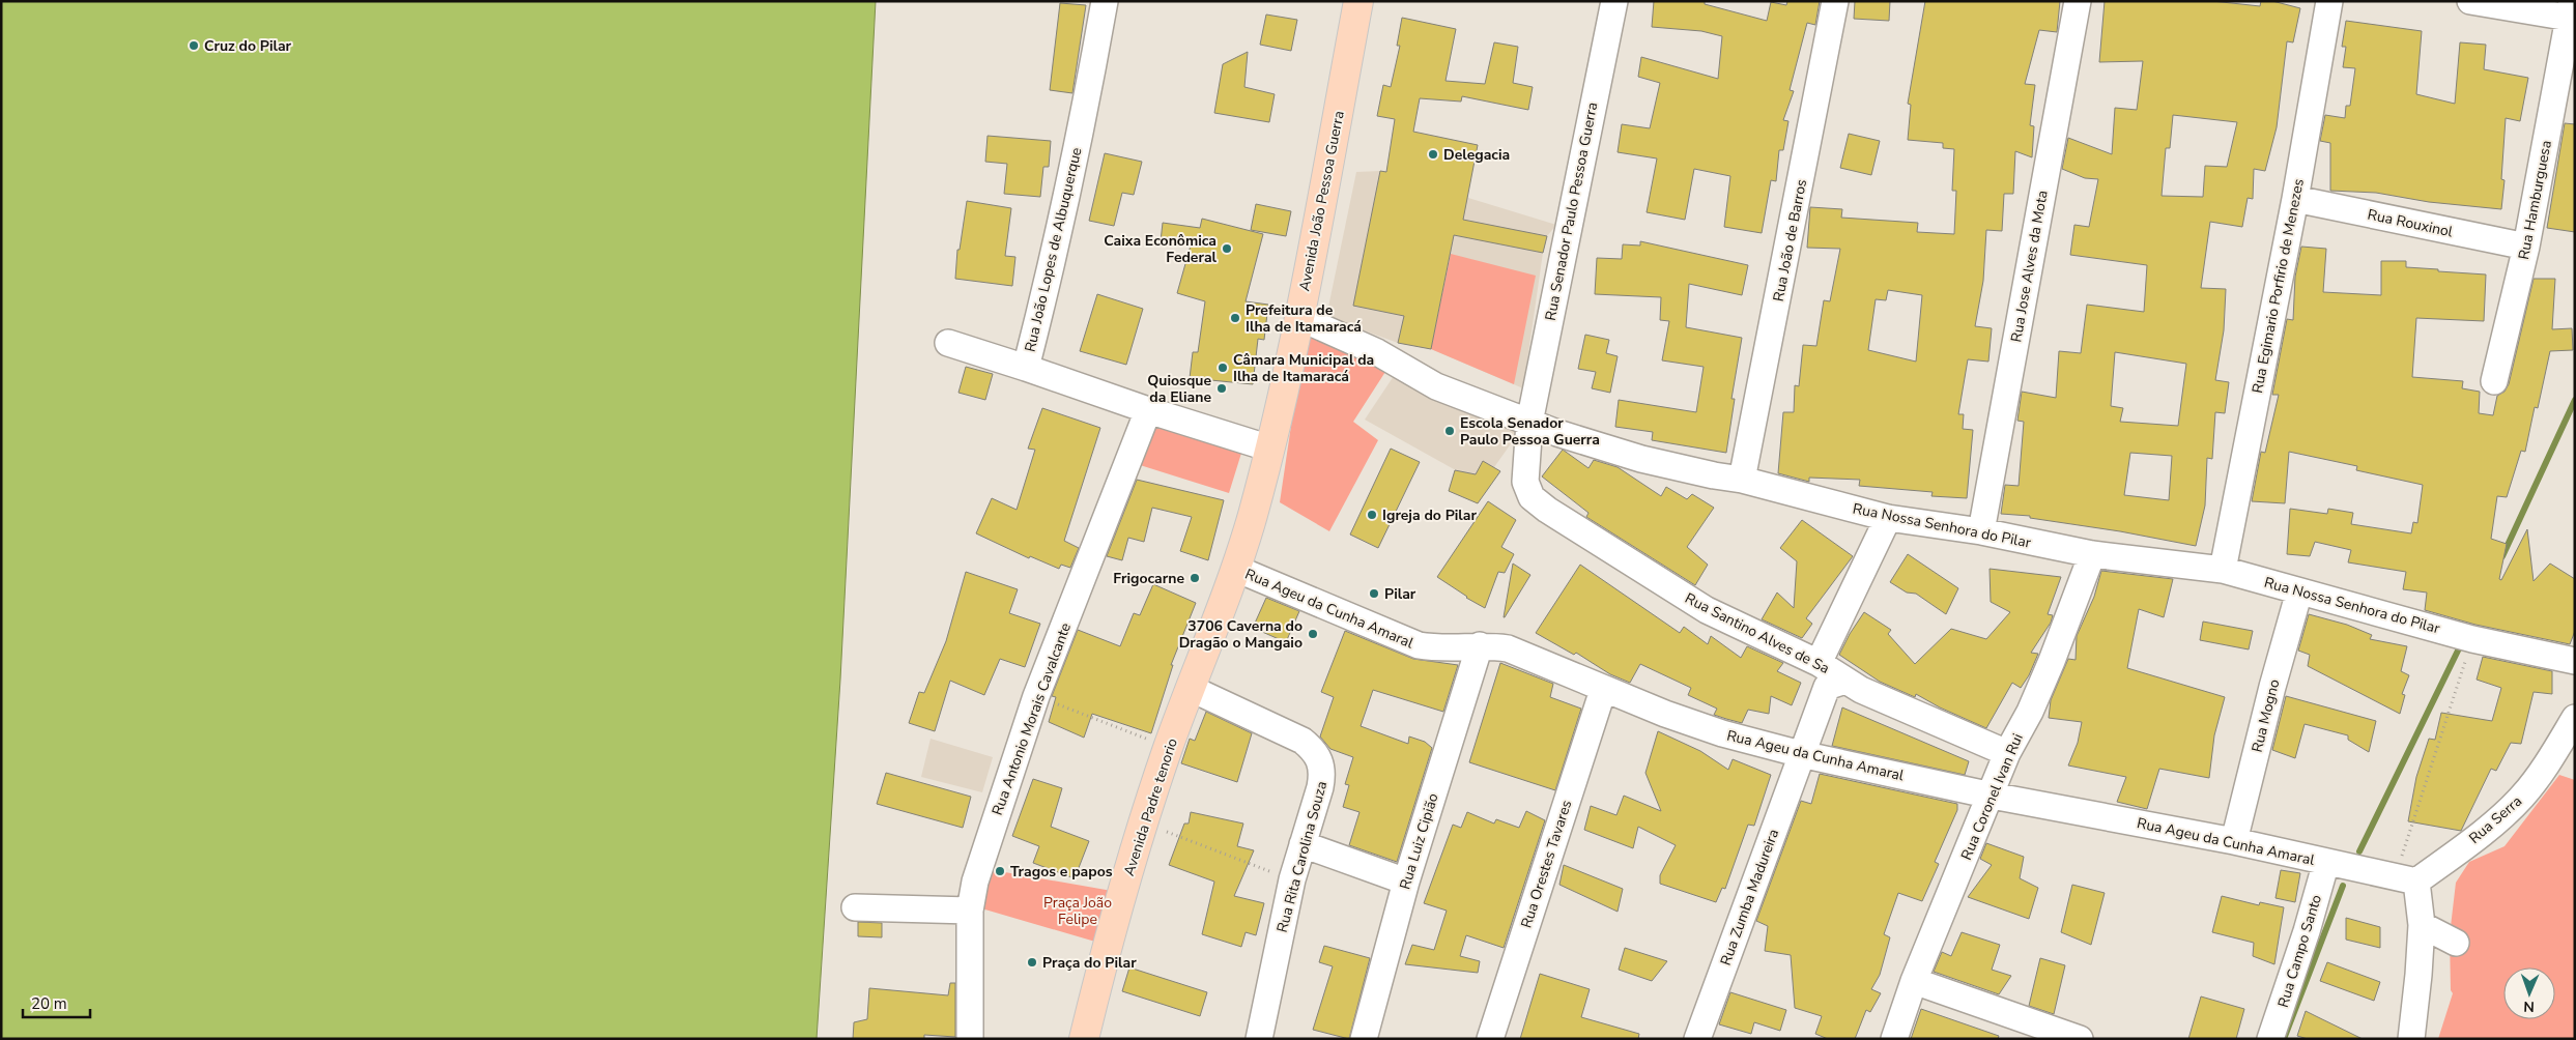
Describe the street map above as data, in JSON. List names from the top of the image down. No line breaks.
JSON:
{"streets":{"main road":["Avenida João Pessoa Guerra","Avenida Padre tenorio"],"street":["Rua Hamburguesa","Rua Senador Paulo Pessoa Guerra","Rua Rouxinol","Rua João de Barros","Rua João Lopes de Albuquerque","Rua Jose Alves da Mota","Rua Egimario Porfirio de Menezes","Rua Nossa Senhora do Pilar","Rua Ageu da Cunha Amaral","Rua Santino Alves de Sa","Rua Mogno","Rua Antonio Morais Cavalcante","Rua Coronel Ivan Rui","Rua Serra","Rua Luiz Cipião","Rua Rita Carolina Souza","Rua Orestes Tavares","Rua Zumba Madureira","Rua Campo Santo"]},"crossings":[["Rua Hamburguesa","Rua Rouxinol"],["Avenida João Pessoa Guerra","Rua João Lopes de Albuquerque"],["Avenida João Pessoa Guerra","Rua Nossa Senhora do Pilar"],["Avenida João Pessoa Guerra","Rua Ageu da Cunha Amaral"],["Avenida João Pessoa Guerra","Avenida Padre tenorio"],["Rua Senador Paulo Pessoa Guerra","Rua Nossa Senhora do Pilar"],["Rua Senador Paulo Pessoa Guerra","Rua Santino Alves de Sa"],["Rua Rouxinol","Rua Egimario Porfirio de Menezes"],["Rua João de Barros","Rua Nossa Senhora do Pilar"],["Rua João Lopes de Albuquerque","Rua Antonio Morais Cavalcante"],["Rua Jose Alves da Mota","Rua Nossa Senhora do Pilar"],["Rua Egimario Porfirio de Menezes","Rua Nossa Senhora do Pilar"],["Rua Nossa Senhora do Pilar","Rua Santino Alves de Sa"],["Rua Nossa Senhora do Pilar","Rua Mogno"],["Rua Nossa Senhora do Pilar","Rua Coronel Ivan Rui"],["Rua Ageu da Cunha Amaral","Rua Mogno"],["Rua Ageu da Cunha Amaral","Rua Coronel Ivan Rui"],["Rua Ageu da Cunha Amaral","Rua Serra"],["Rua Ageu da Cunha Amaral","Rua Luiz Cipião"],["Rua Ageu da Cunha Amaral","Rua Orestes Tavares"],["Rua Ageu da Cunha Amaral","Rua Zumba Madureira"],["Rua Ageu da Cunha Amaral","Rua Campo Santo"],["Rua Santino Alves de Sa","Rua Coronel Ivan Rui"],["Rua Santino Alves de Sa","Rua Zumba Madureira"],["Avenida Padre tenorio","Rua Rita Carolina Souza"]],"parks":["Praça João Felipe"],"places":["Cruz do Pilar","Delegacia","Caixa Econômica Federal","Prefeitura de Ilha de Itamaracá","Câmara Municipal da Ilha de Itamaracá","Quiosque da Eliane","Escola Senador Paulo Pessoa Guerra","Igreja do Pilar","Frigocarne","Pilar","3706 Caverna do Dragão o Mangaio","Tragos e papos","Praça do Pilar"],"scale_bar":"20 m","north":"bottom"}
